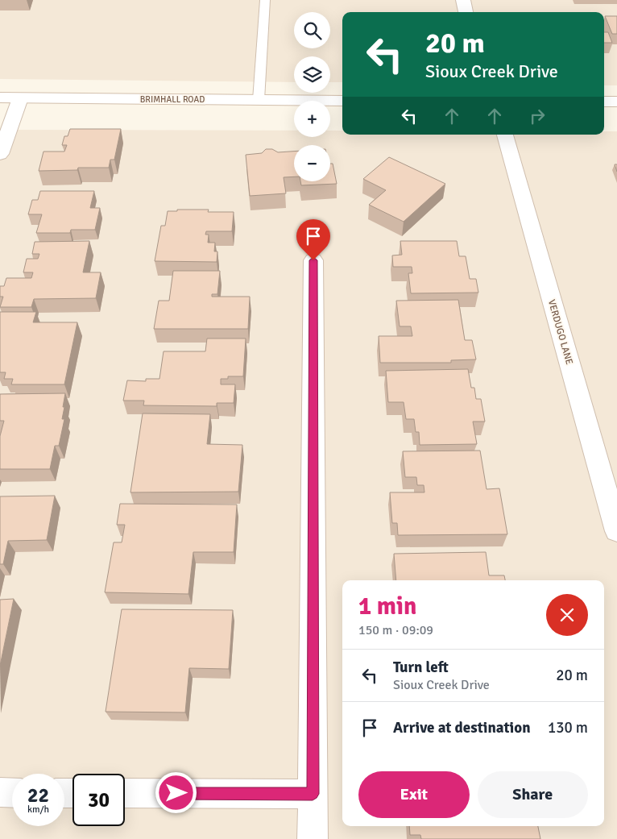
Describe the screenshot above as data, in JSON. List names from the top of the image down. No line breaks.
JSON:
{"streets":{"street":["BRIMHALL ROAD","VERDUGO LANE"]},"page":{"map_buttons":["+","−"],"turn":["20 m","Sioux Creek Drive"],"heading":["1 min","150 m · 09:09"],"list":[{"name":"Turn left","note":"Sioux Creek Drive","value":"20 m"},{"name":"Arrive at destination","value":"130 m"}],"buttons":["Exit","Share"],"speed":"22 km/h","limit":"30"}}
